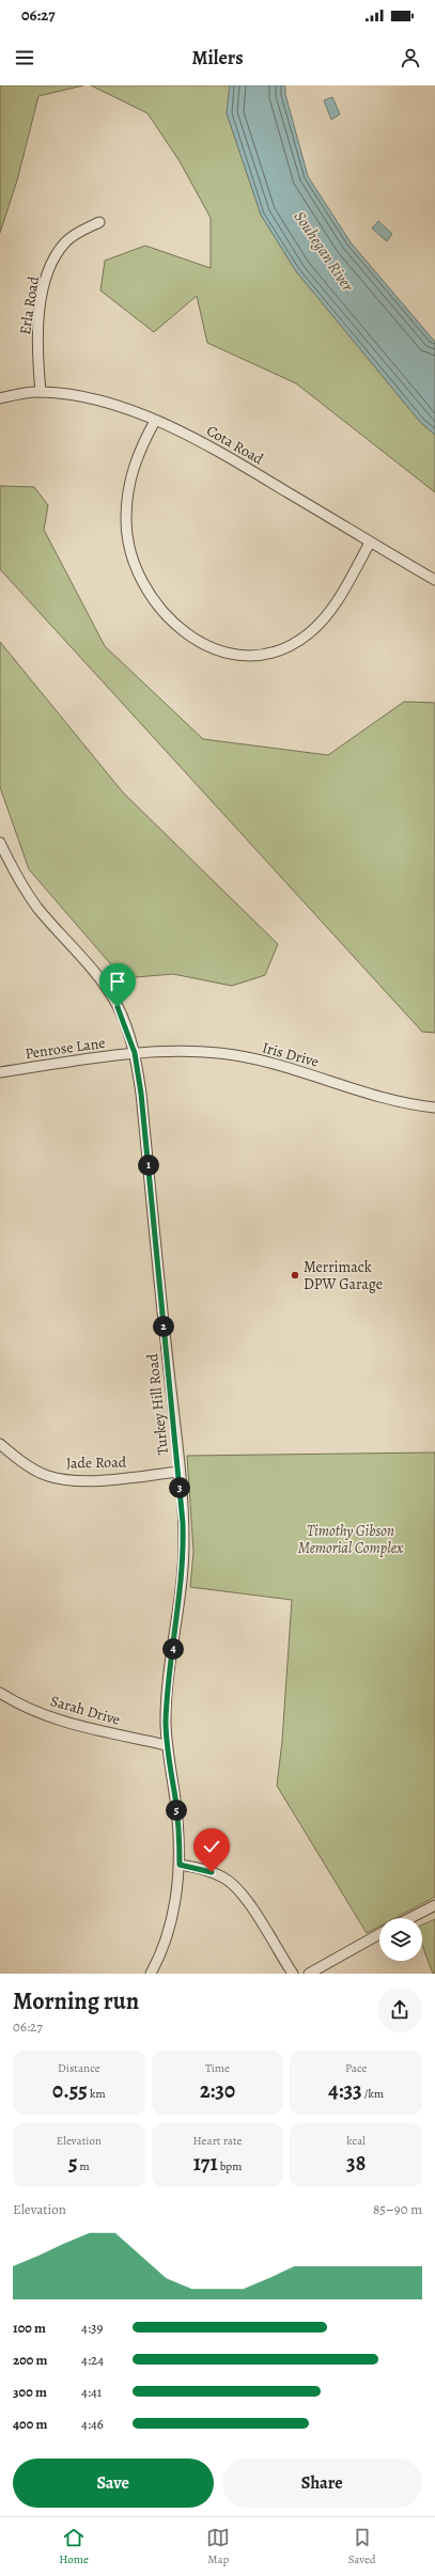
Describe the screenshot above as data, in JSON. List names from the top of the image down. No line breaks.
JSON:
{"streets":{"street":["Erla Road","Cota Road","Penrose Lane","Iris Drive","Turkey Hill Road","Jade Road","Sarah Drive"]},"crossings":[["Erla Road","Cota Road"],["Penrose Lane","Iris Drive"],["Penrose Lane","Turkey Hill Road"],["Iris Drive","Turkey Hill Road"],["Turkey Hill Road","Jade Road"],["Turkey Hill Road","Sarah Drive"]],"water":["Souhegan River"],"parks":["Timothy Gibson Memorial Complex"],"places":["Merrimack DPW Garage"],"page":{"status":"06:27","header":"Milers","pins":["1","2","3","4","5"],"heading":["Morning run","06:27"],"stats":[["Distance","0.55 km"],["Time","2:30"],["Pace","4:33 /km"],["Elevation","5 m"],["Heart rate","171 bpm"],["kcal","38"]],"chart":["Elevation","85–90 m"],"list":[{"name":"100 m","note":"4:39"},{"name":"200 m","note":"4:24"},{"name":"300 m","note":"4:41"},{"name":"400 m","note":"4:46"}],"buttons":["Save","Share"],"tabs":["Home","Map","Saved"]}}
